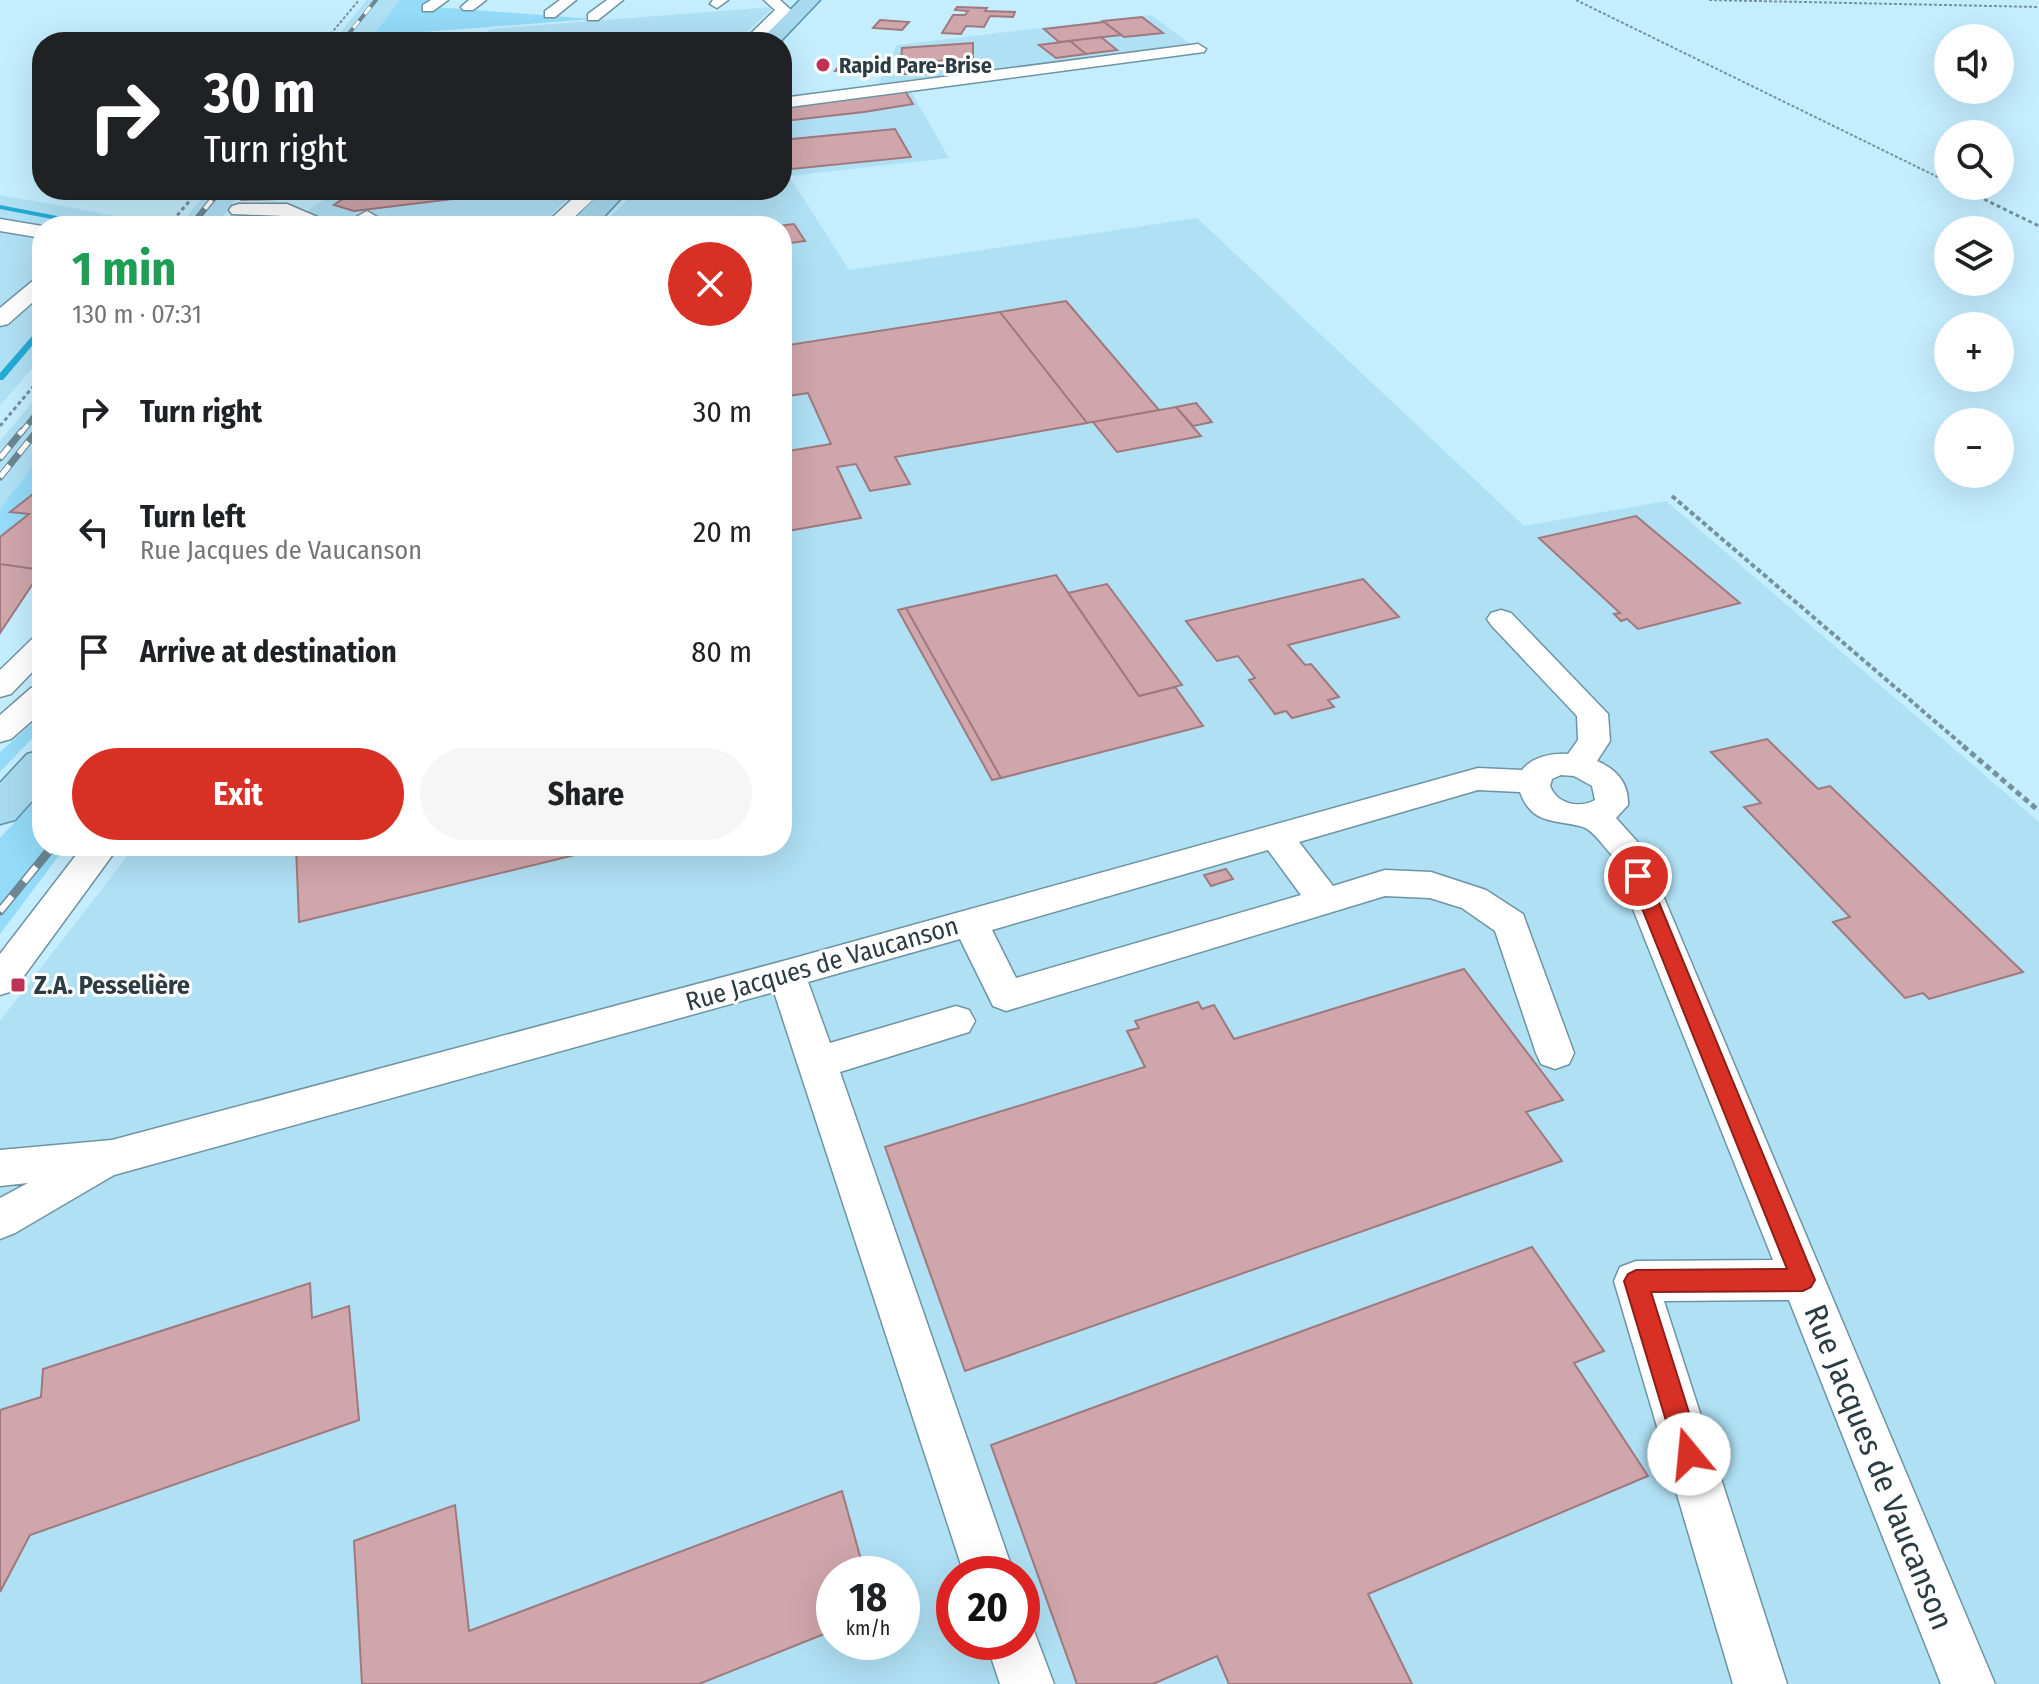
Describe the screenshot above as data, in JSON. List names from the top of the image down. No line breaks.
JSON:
{"streets":{"street":["Rue Jacques de Vaucanson"]},"places":{"other":["Rapid Pare-Brise"],"transit":["Z.A. Pesselière"]},"page":{"map_buttons":["+","−"],"turn":["30 m","Turn right"],"heading":["1 min","130 m · 07:31"],"list":[{"name":"Turn right","value":"30 m"},{"name":"Turn left","note":"Rue Jacques de Vaucanson","value":"20 m"},{"name":"Arrive at destination","value":"80 m"}],"buttons":["Exit","Share"],"speed":"18 km/h","limit":"20"}}
